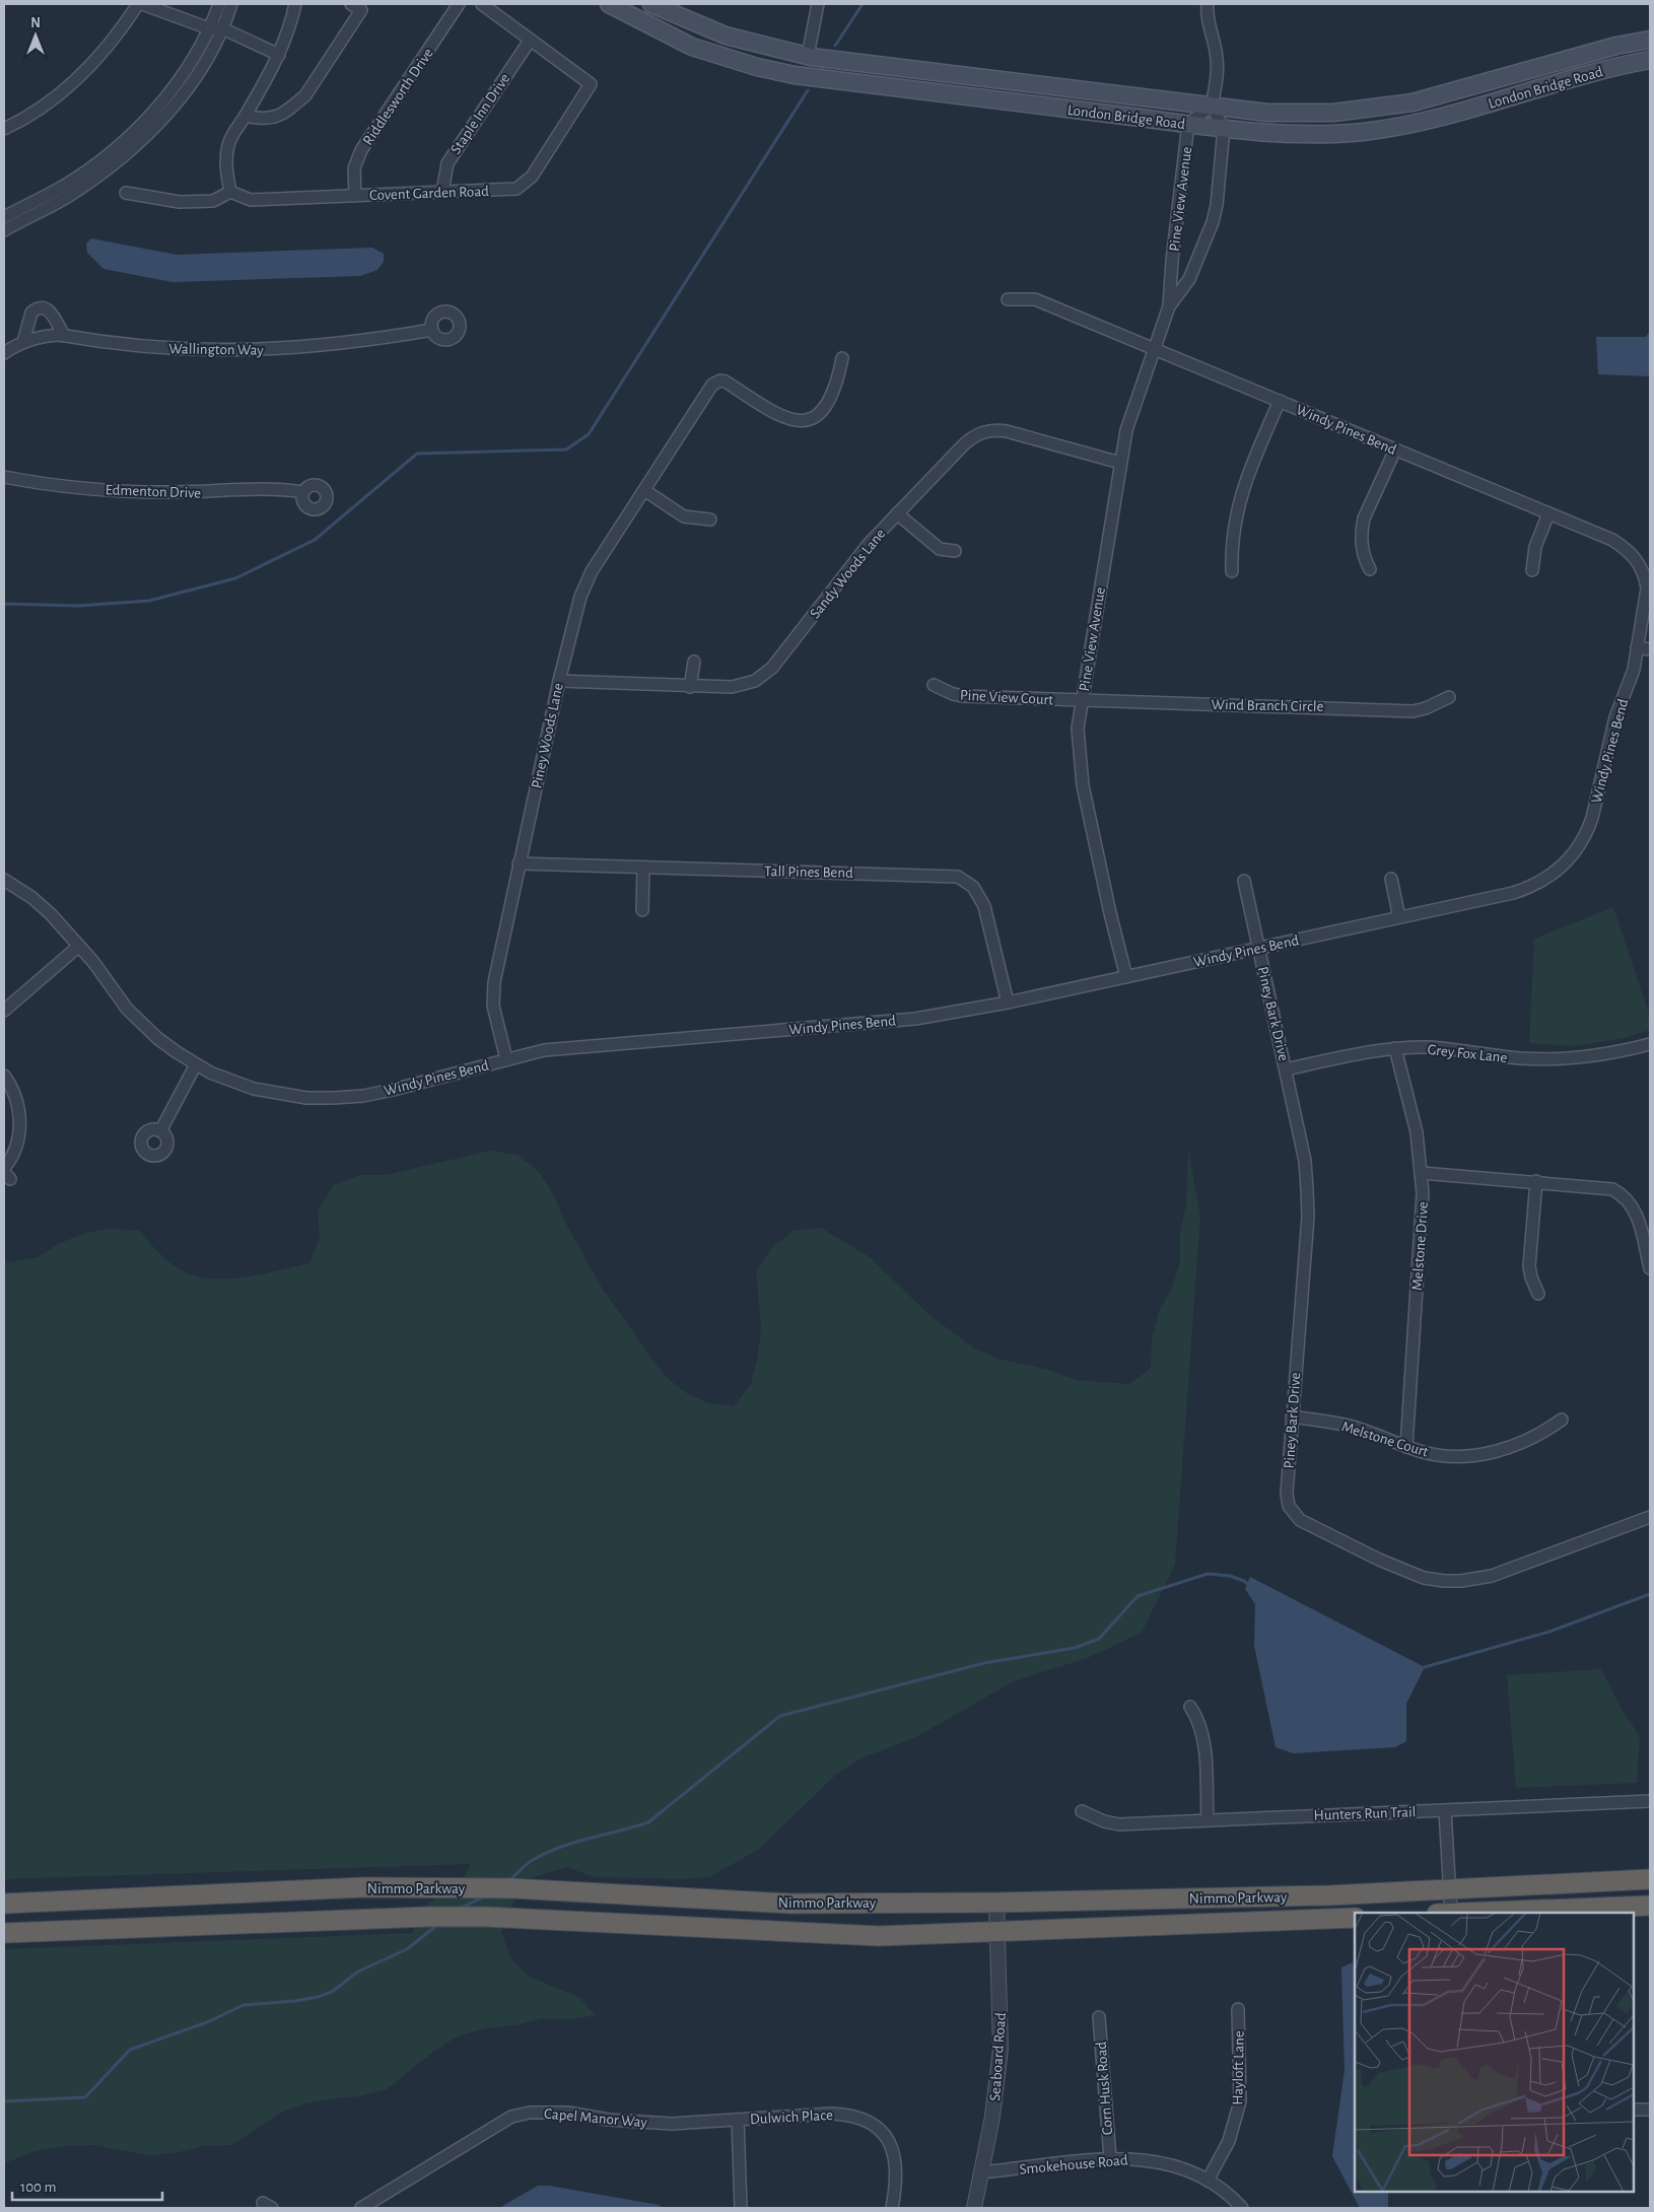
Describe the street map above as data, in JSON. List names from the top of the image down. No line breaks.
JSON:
{"streets":{"highway":["Nimmo Parkway"],"main road":["London Bridge Road"],"street":["Riddlesworth Drive","Staple Inn Drive","Covent Garden Road","Pine View Avenue","Wallington Way","Windy Pines Bend","Edmenton Drive","Sandy Woods Lane","Pine View Court","Wind Branch Circle","Piney Woods Lane","Tall Pines Bend","Piney Bark Drive","Grey Fox Lane","Melstone Drive","Melstone Court","Hunters Run Trail","Seaboard Road","Hayloft Lane","Corn Husk Road","Dulwich Place","Capel Manor Way","Smokehouse Road"]},"crossings":[["London Bridge Road","Pine View Avenue"],["Riddlesworth Drive","Covent Garden Road"],["Staple Inn Drive","Covent Garden Road"],["Pine View Avenue","Windy Pines Bend"],["Pine View Avenue","Sandy Woods Lane"],["Pine View Avenue","Pine View Court"],["Pine View Avenue","Wind Branch Circle"],["Windy Pines Bend","Piney Woods Lane"],["Windy Pines Bend","Tall Pines Bend"],["Windy Pines Bend","Piney Bark Drive"],["Sandy Woods Lane","Piney Woods Lane"],["Pine View Court","Wind Branch Circle"],["Piney Woods Lane","Tall Pines Bend"],["Piney Bark Drive","Grey Fox Lane"],["Piney Bark Drive","Melstone Court"],["Grey Fox Lane","Melstone Drive"],["Melstone Drive","Melstone Court"],["Nimmo Parkway","Seaboard Road"],["Seaboard Road","Smokehouse Road"],["Hayloft Lane","Smokehouse Road"],["Corn Husk Road","Smokehouse Road"],["Dulwich Place","Capel Manor Way"]],"scale_bar":"100 m","north":"top"}
